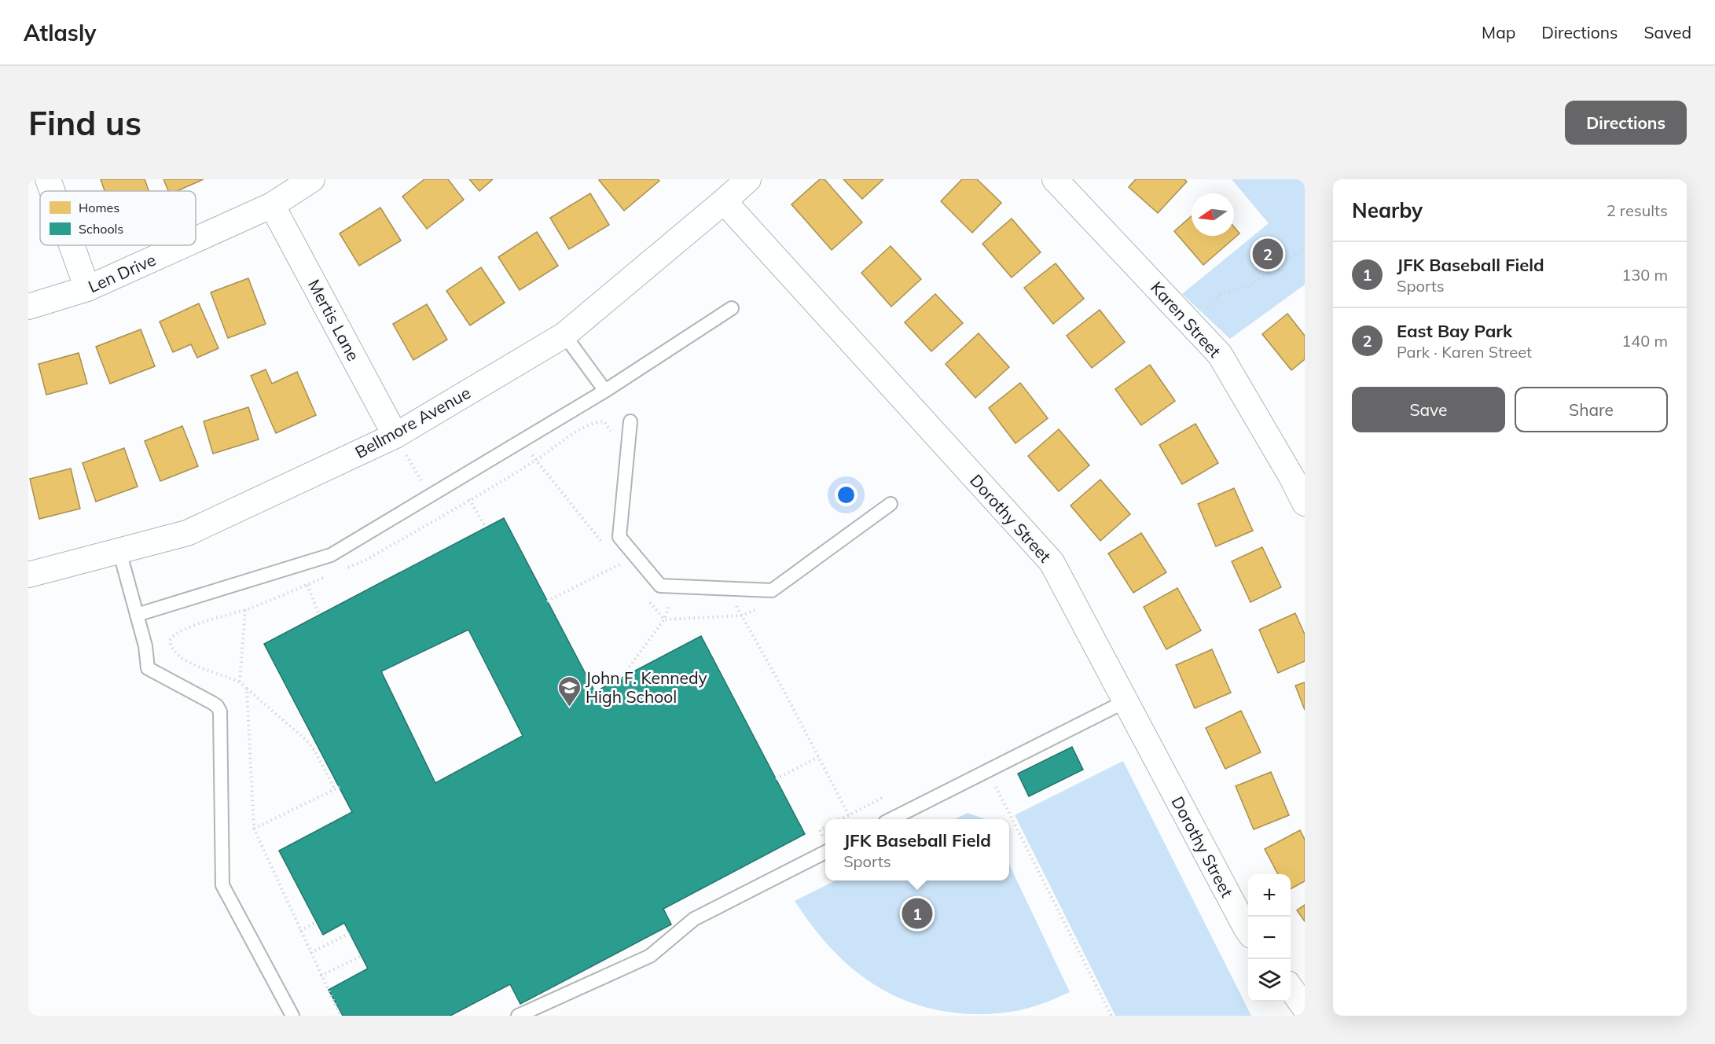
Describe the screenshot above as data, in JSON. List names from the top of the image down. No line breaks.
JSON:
{"streets":{"street":["Len Drive","Karen Street","Mertis Lane","Bellmore Avenue","Dorothy Street"]},"crossings":[["Len Drive","Mertis Lane"],["Mertis Lane","Bellmore Avenue"],["Bellmore Avenue","Dorothy Street"]],"places":{"school or university":["John F. Kennedy High School"]},"legend":["Homes","Schools"],"north":"left","page":{"header":"Atlasly","nav":["Map","Directions","Saved"],"buttons":["Directions",["Save","Share"]],"title":"Find us","heading":["Nearby","2 results"],"pins":["2","1"],"list":[{"mark":"1","name":"JFK Baseball Field","note":"Sports","value":"130 m"},{"mark":"2","name":"East Bay Park","note":"Park · Karen Street","value":"140 m"}],"popup":["JFK Baseball Field","Sports"],"map_buttons":["+","−"]}}
